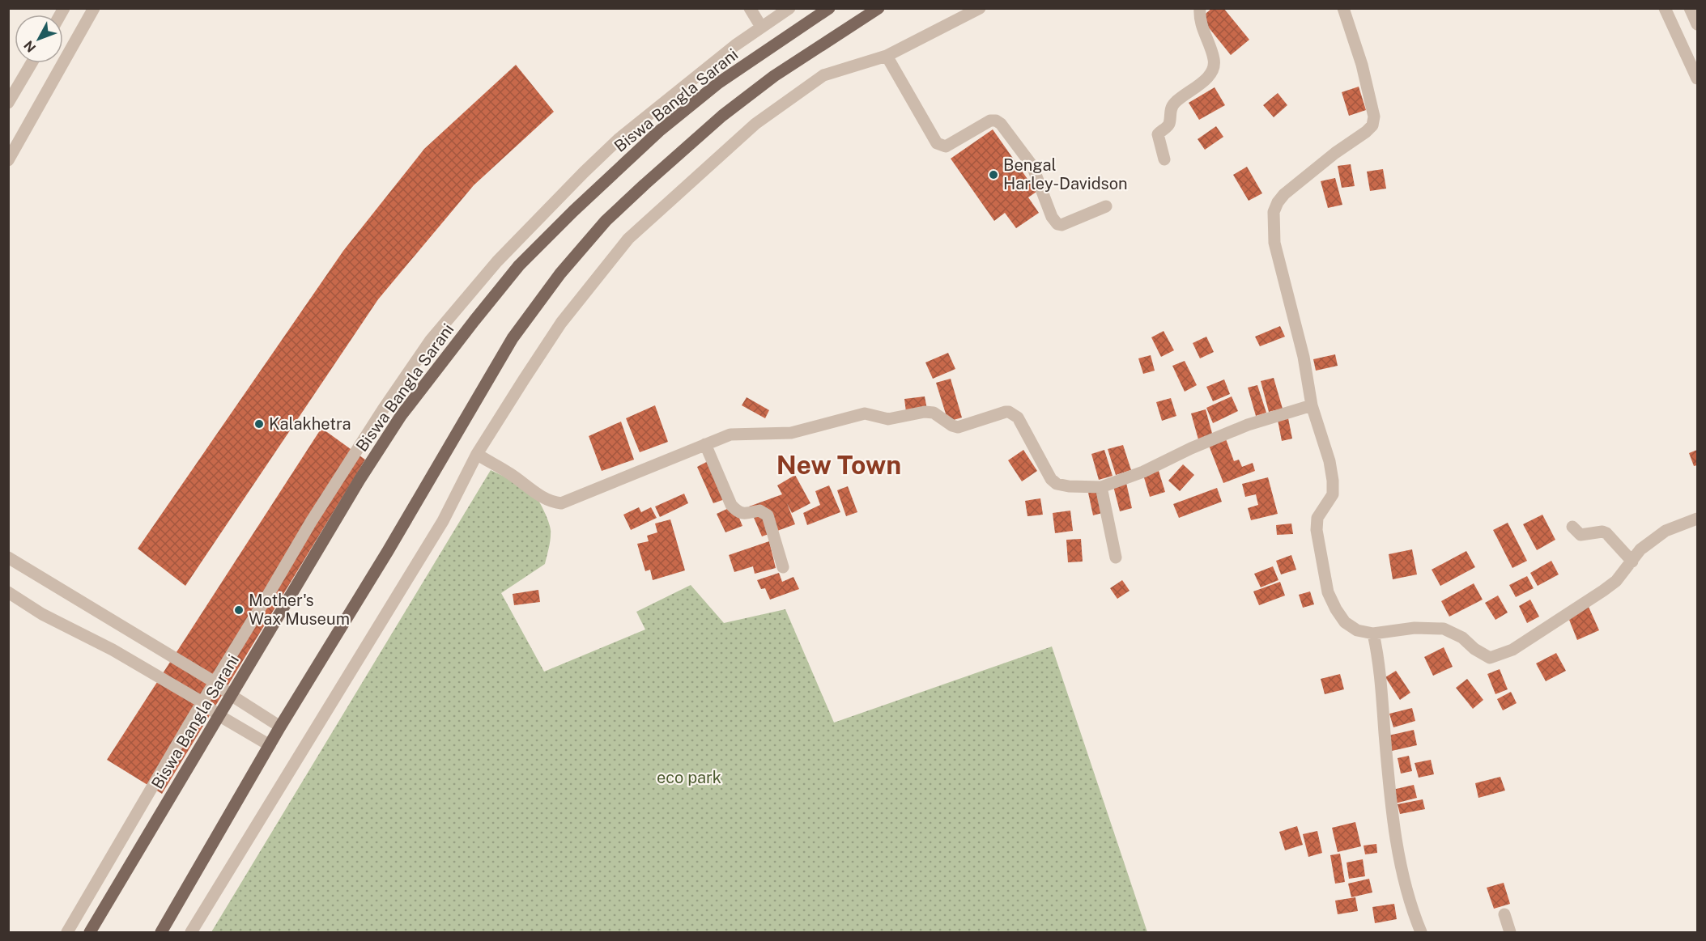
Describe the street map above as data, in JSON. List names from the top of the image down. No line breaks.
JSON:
{"streets":{"main road":["Biswa Bangla Sarani"]},"districts":["New Town"],"parks":["eco park"],"places":["Bengal Harley-Davidson","Kalakhetra","Mother's Wax Museum"],"north":"bottom left"}
